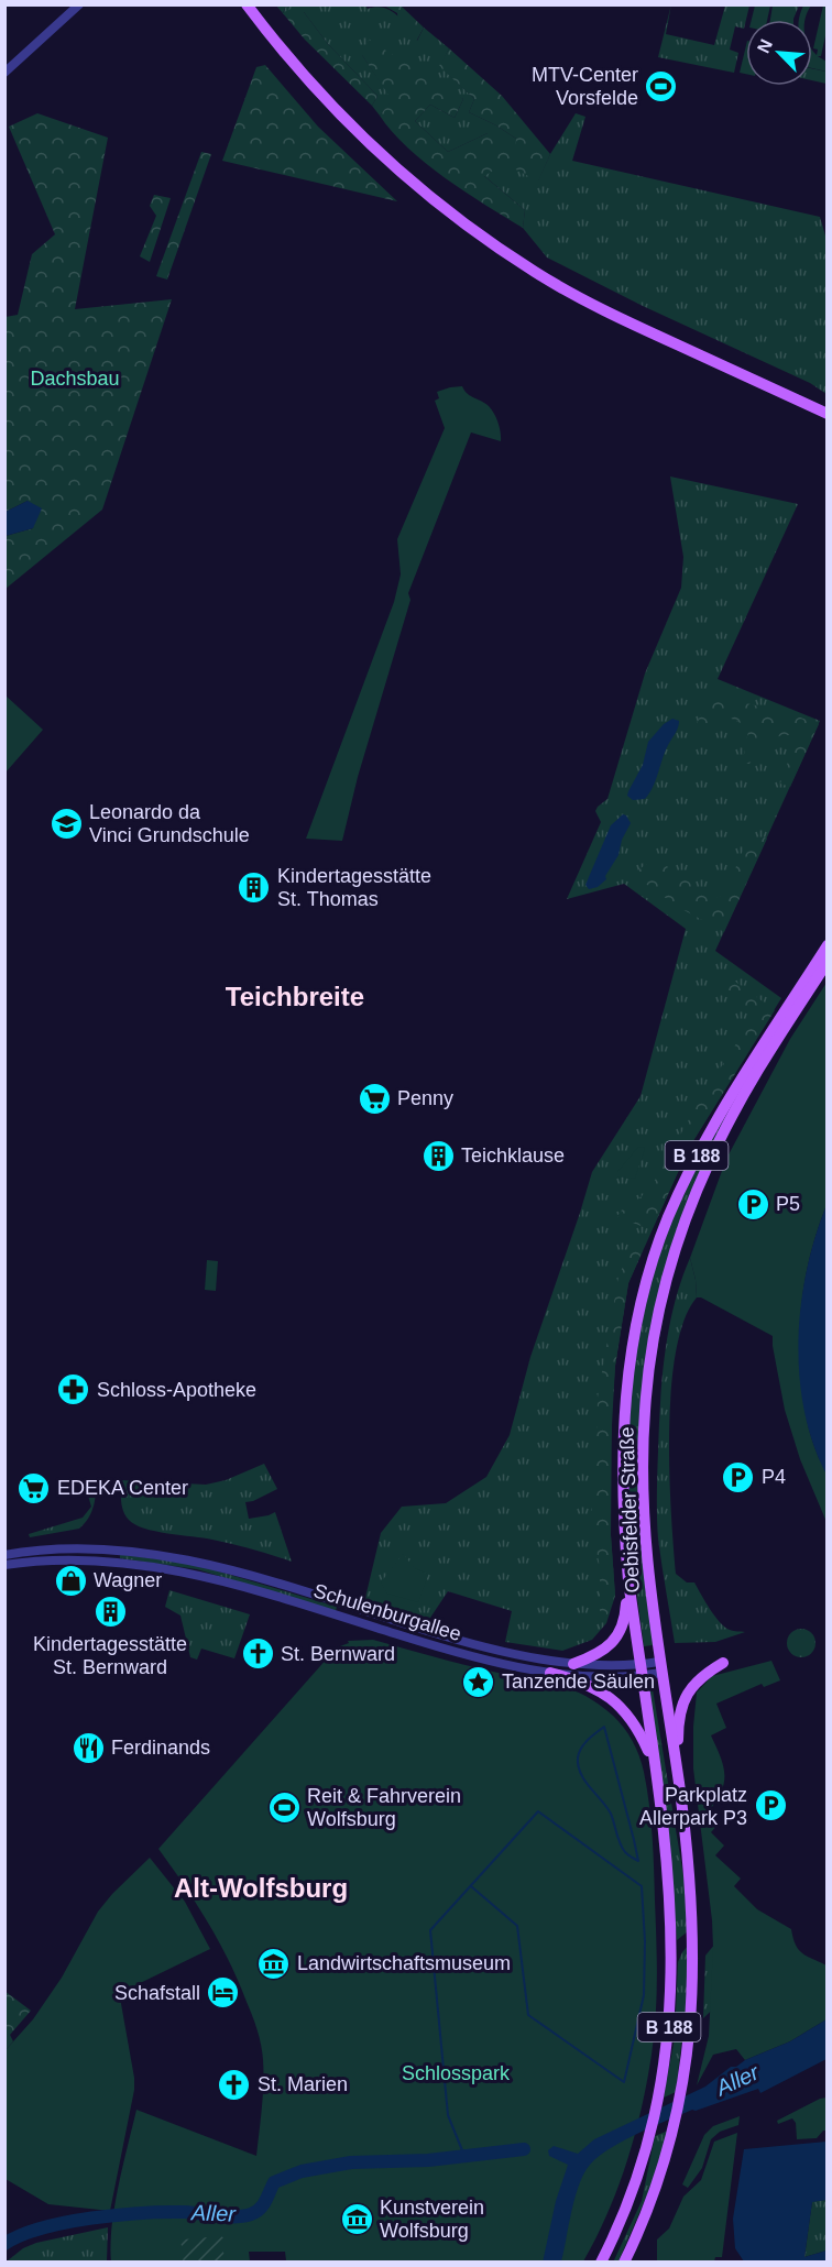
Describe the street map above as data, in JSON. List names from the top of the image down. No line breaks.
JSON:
{"streets":{"main road":["B 188","Oebisfelder Straße"],"street":["Schulenburgallee"]},"crossings":[["B 188","Oebisfelder Straße"],["B 188","Schulenburgallee"],["Oebisfelder Straße","Schulenburgallee"]],"districts":["Teichbreite","Alt-Wolfsburg"],"water":["Aller"],"parks":["Dachsbau","Schlosspark"],"places":{"sports":["MTV-Center Vorsfelde","Reit & Fahrverein Wolfsburg"],"school or university":["Leonardo da Vinci Grundschule"],"building":["Kindertagesstätte St. Thomas","Teichklause","Kindertagesstätte St. Bernward"],"supermarket":["Penny","EDEKA Center"],"parking":["P5","P4","Parkplatz Allerpark P3"],"pharmacy":["Schloss-Apotheke"],"shop":["Wagner"],"church":["St. Bernward","St. Marien"],"place":["Tanzende Säulen"],"restaurant":["Ferdinands"],"museum":["Landwirtschaftsmuseum","Kunstverein Wolfsburg"],"hotel":["Schafstall"]},"north":"top left"}
